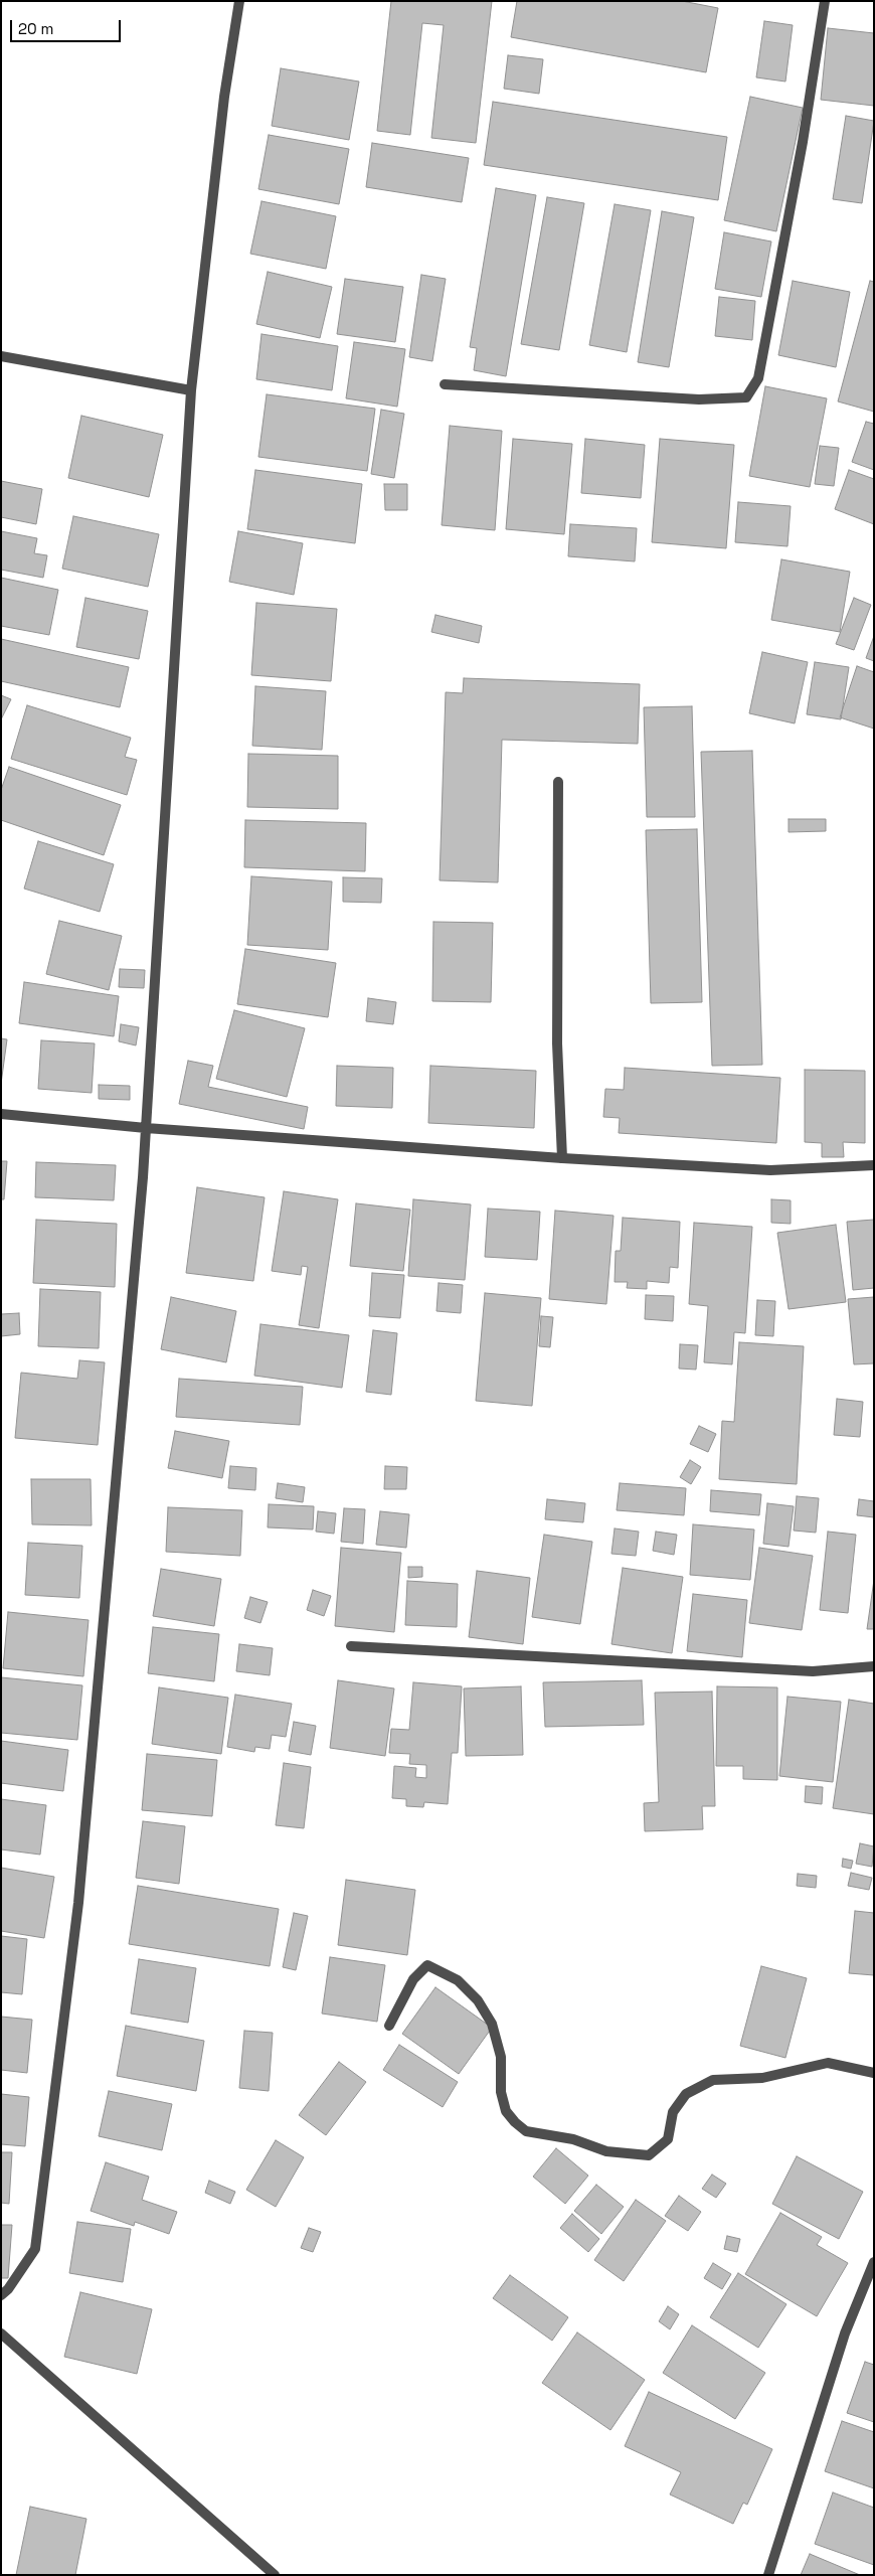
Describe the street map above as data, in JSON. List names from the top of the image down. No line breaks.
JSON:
{"scale_bar":"20 m"}
